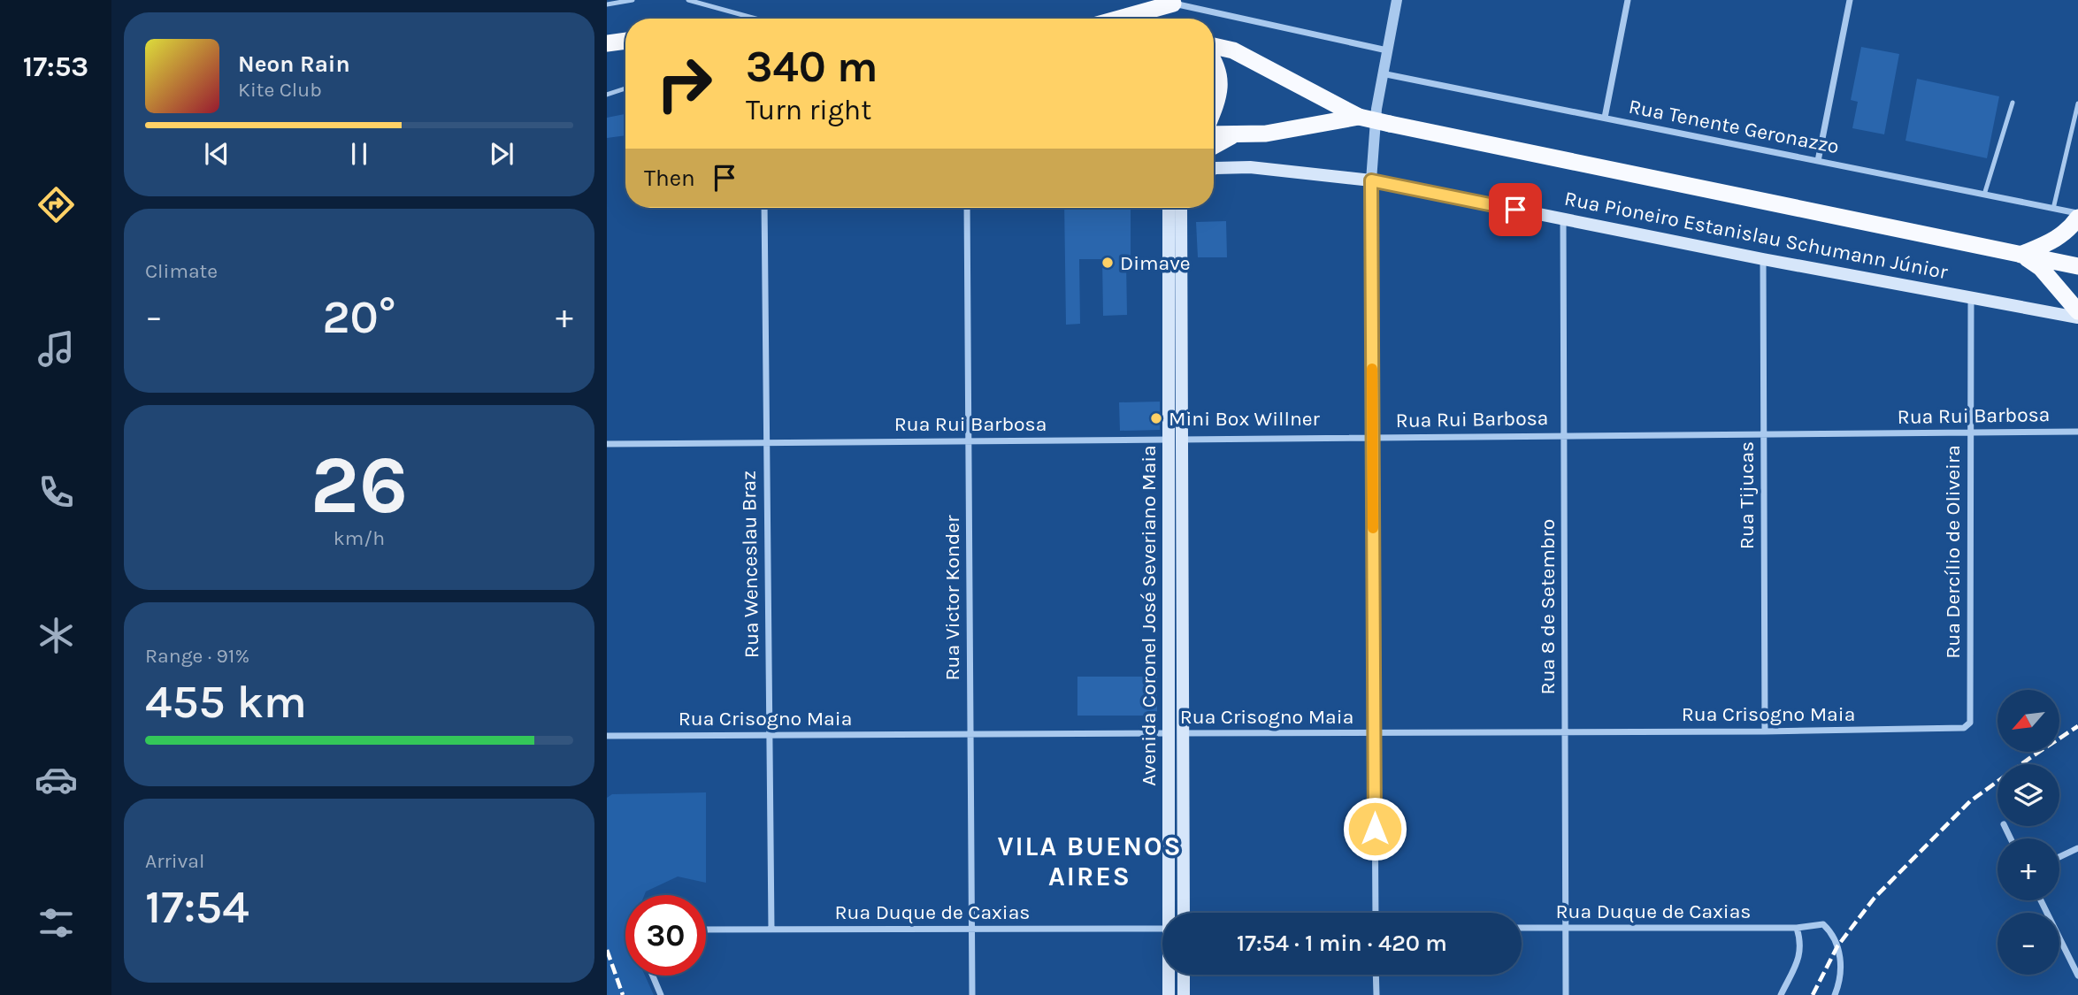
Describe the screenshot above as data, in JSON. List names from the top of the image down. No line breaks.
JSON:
{"streets":{"main road":["Rua Pioneiro Estanislau Schumann Júnior","Avenida Coronel José Severiano Maia"],"street":["Rua Tenente Geronazzo","Rua Rui Barbosa","Rua Tijucas","Rua Dercílio de Oliveira","Rua Wenceslau Braz","Rua Victor Konder","Rua 8 de Setembro","Rua Crisogno Maia","Rua Duque de Caxias"]},"crossings":[["Rua Pioneiro Estanislau Schumann Júnior","Rua Tijucas"],["Rua Pioneiro Estanislau Schumann Júnior","Rua Dercílio de Oliveira"],["Rua Pioneiro Estanislau Schumann Júnior","Rua 8 de Setembro"],["Rua Rui Barbosa","Rua Tijucas"],["Rua Rui Barbosa","Rua Dercílio de Oliveira"],["Rua Rui Barbosa","Rua Wenceslau Braz"],["Rua Rui Barbosa","Rua Victor Konder"],["Rua Rui Barbosa","Rua 8 de Setembro"],["Rua Rui Barbosa","Avenida Coronel José Severiano Maia"],["Rua Tijucas","Rua Crisogno Maia"],["Rua Dercílio de Oliveira","Rua Crisogno Maia"],["Rua Wenceslau Braz","Rua Crisogno Maia"],["Rua Wenceslau Braz","Rua Duque de Caxias"],["Rua Victor Konder","Rua Crisogno Maia"],["Rua Victor Konder","Rua Duque de Caxias"],["Rua 8 de Setembro","Rua Crisogno Maia"],["Rua 8 de Setembro","Rua Duque de Caxias"],["Avenida Coronel José Severiano Maia","Rua Crisogno Maia"]],"districts":["VILA BUENOS AIRES"],"places":["Dimave","Mini Box Willner"],"north":"bottom left","page":{"tabs":"17:53","turn":["340 m","Turn right"],"song":["Neon Rain","Kite Club"],"then":"Then","tile":["Climate",["26","km/h"],["Range · 91%","455 km"],["Arrival","17:54"]],"heat":["−","20°","+"],"map_buttons":["+","−"],"limit":"30","trip":"17:54 · 1 min · 420 m"}}
